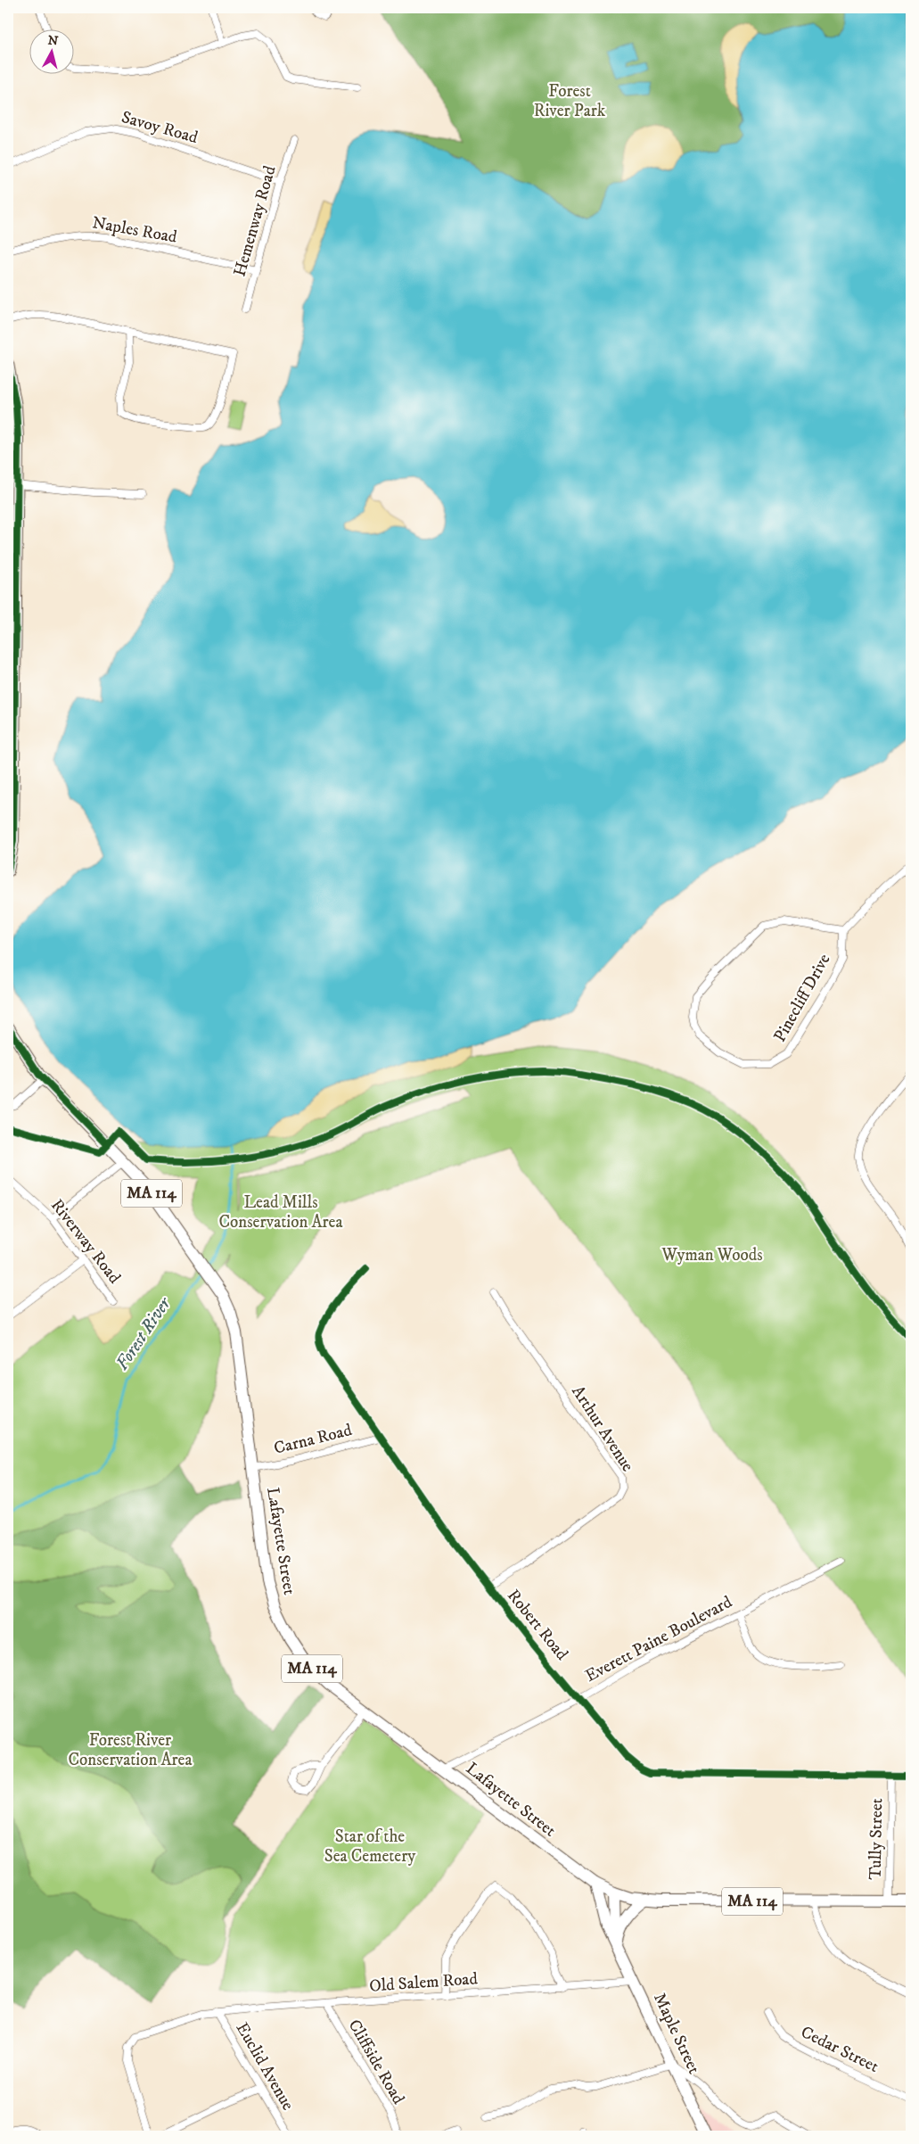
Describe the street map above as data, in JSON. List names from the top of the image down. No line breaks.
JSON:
{"streets":{"main road":["MA 114","Lafayette Street","Maple Street"],"street":["Savoy Road","Hemenway Road","Naples Road","Pinecliff Drive","Riverway Road","Arthur Avenue","Carna Road","Robert Road","Everett Paine Boulevard","Tully Street","Old Salem Road","Cedar Street","Cliffside Road","Euclid Avenue"]},"crossings":[["Savoy Road","Hemenway Road"],["Hemenway Road","Naples Road"],["Arthur Avenue","Robert Road"],["Carna Road","Lafayette Street"],["Carna Road","Robert Road"],["Lafayette Street","Everett Paine Boulevard"],["Lafayette Street","Tully Street"],["Lafayette Street","Maple Street"],["Robert Road","Everett Paine Boulevard"],["Robert Road","Tully Street"],["Old Salem Road","Maple Street"],["Old Salem Road","Cliffside Road"],["Old Salem Road","Euclid Avenue"]],"water":["Forest River"],"parks":["Forest River Park","Lead Mills Conservation Area","Wyman Woods","Forest River Conservation Area","Star of the Sea Cemetery"],"north":"top"}
